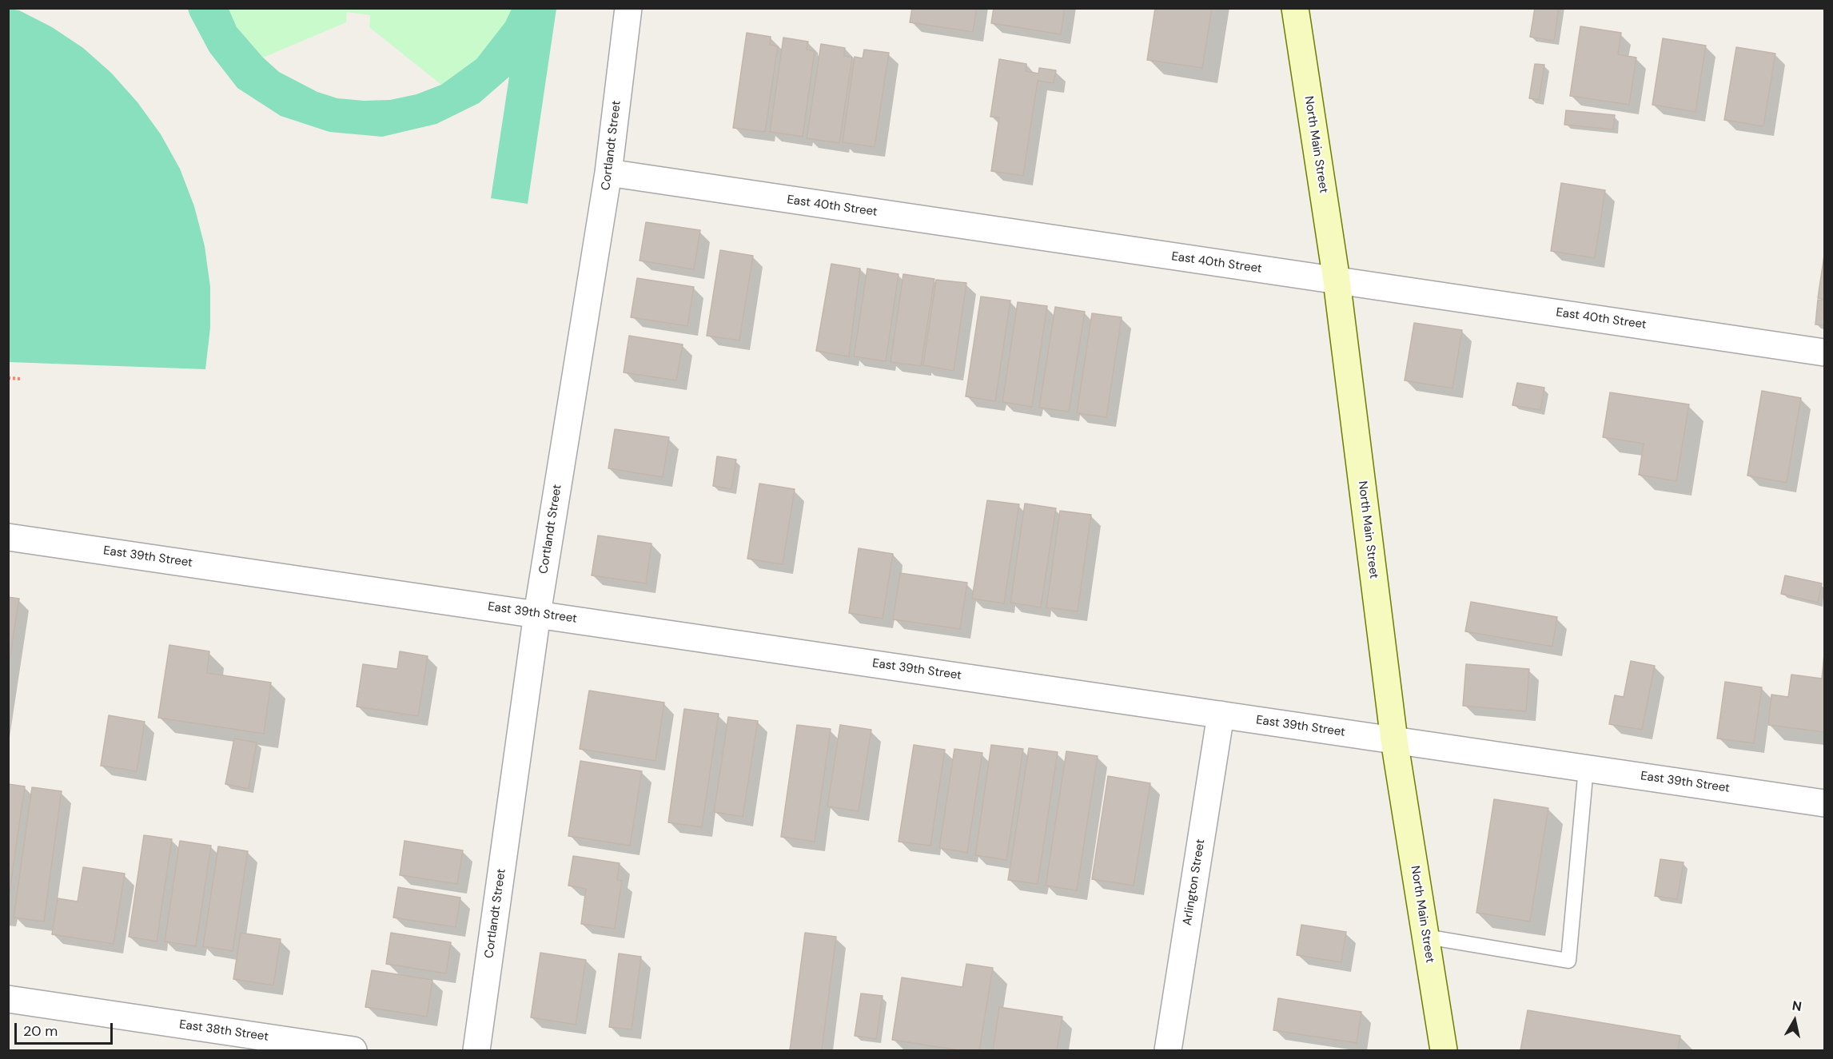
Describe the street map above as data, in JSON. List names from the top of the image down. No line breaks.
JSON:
{"streets":{"main road":["North Main Street"],"street":["Cortlandt Street","East 40th Street","East 39th Street","Arlington Street","East 38th Street"]},"crossings":[["North Main Street","East 40th Street"],["North Main Street","East 39th Street"],["Cortlandt Street","East 40th Street"],["Cortlandt Street","East 39th Street"],["East 39th Street","Arlington Street"]],"scale_bar":"20 m","north":"top"}
